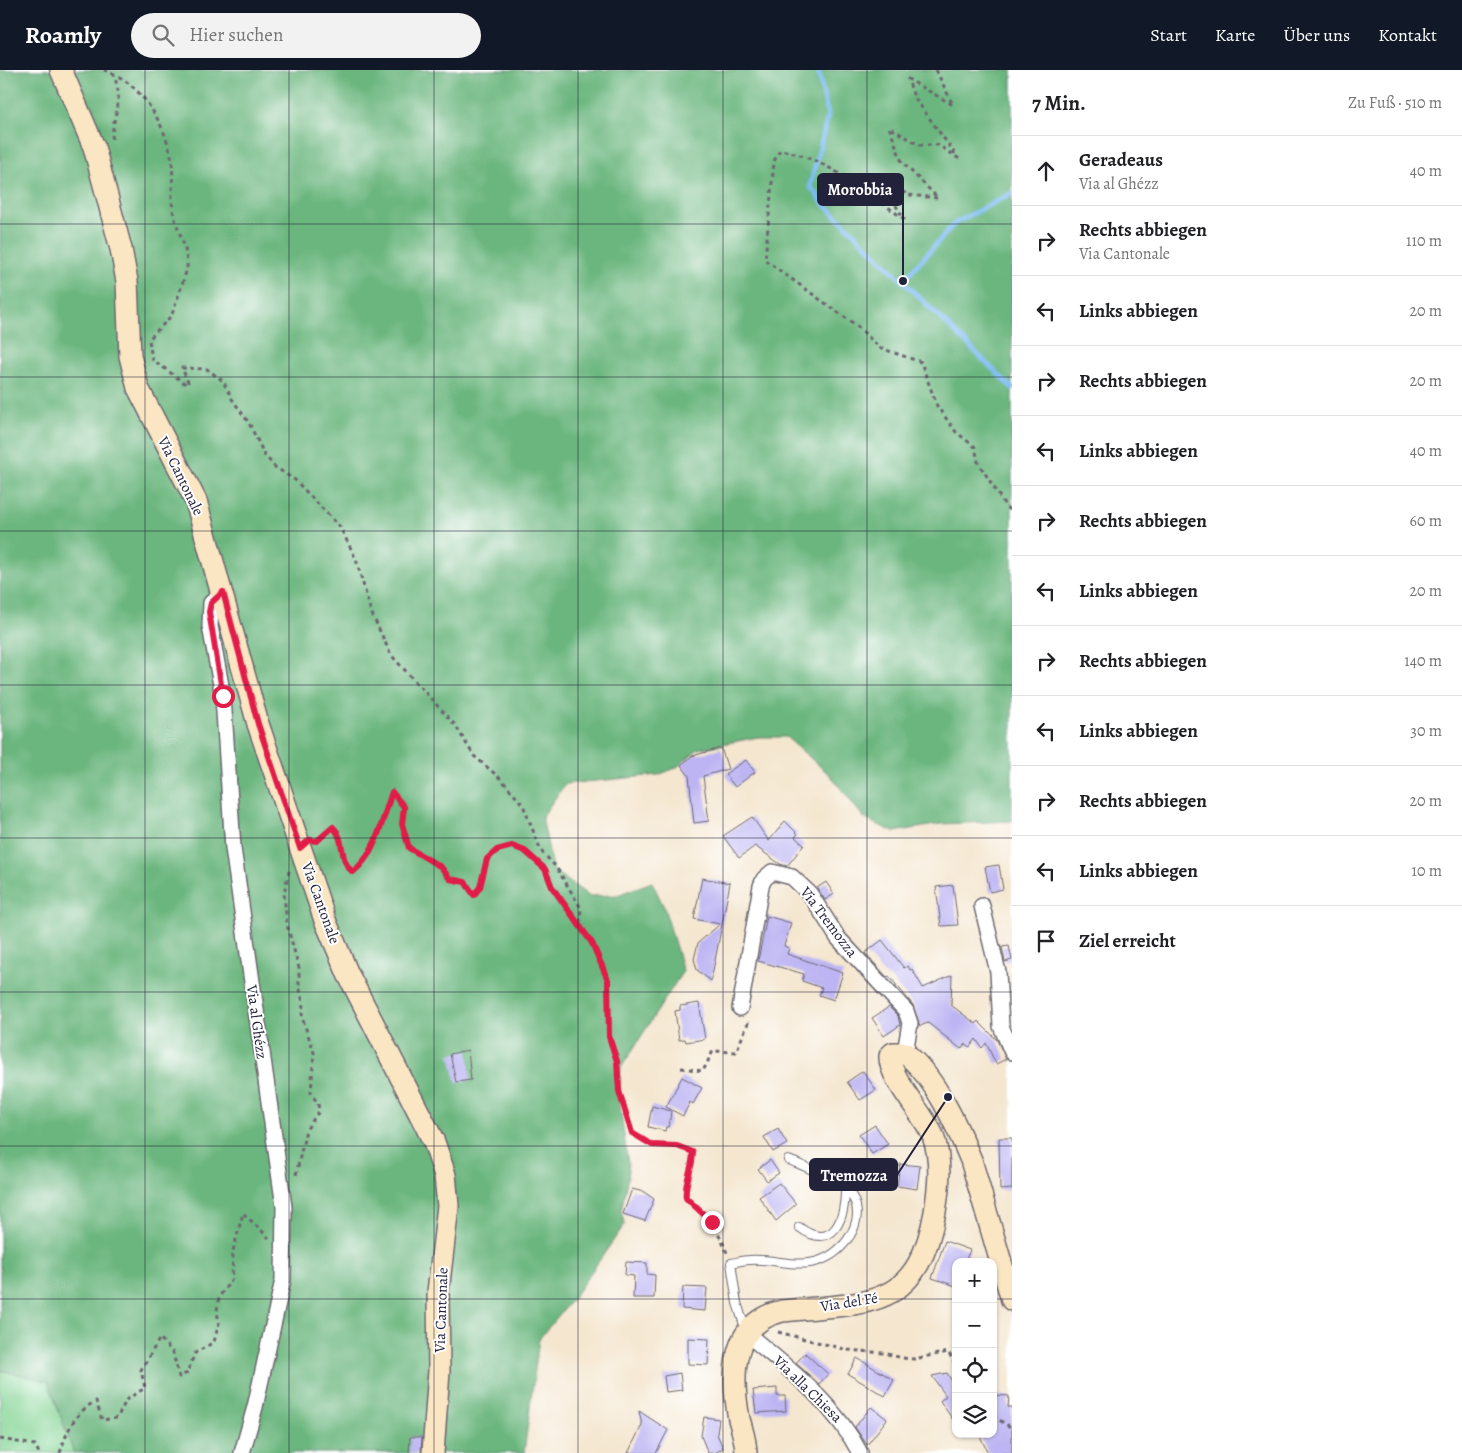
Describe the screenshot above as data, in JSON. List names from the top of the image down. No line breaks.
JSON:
{"streets":{"street":["Via Cantonale","Via Tremozza","Via al Ghézz","Via del Fé","Via alla Chiesa"]},"crossings":[["Via Cantonale","Via al Ghézz"],["Via Tremozza","Via del Fé"],["Via del Fé","Via alla Chiesa"]],"places":["Morobbia","Tremozza"],"page":{"header":"Roamly","search":"Hier suchen","nav":["Start","Karte","Über uns","Kontakt"],"heading":["7 Min.","Zu Fuß · 510 m"],"list":[["Geradeaus","Via al Ghézz","40 m"],["Rechts abbiegen","Via Cantonale","110 m"],["Links abbiegen","20 m"],["Rechts abbiegen","20 m"],["Links abbiegen","40 m"],["Rechts abbiegen","60 m"],["Links abbiegen","20 m"],["Rechts abbiegen","140 m"],["Links abbiegen","30 m"],["Rechts abbiegen","20 m"],["Links abbiegen","10 m"],"Ziel erreicht"],"map_buttons":["+","−"]}}
